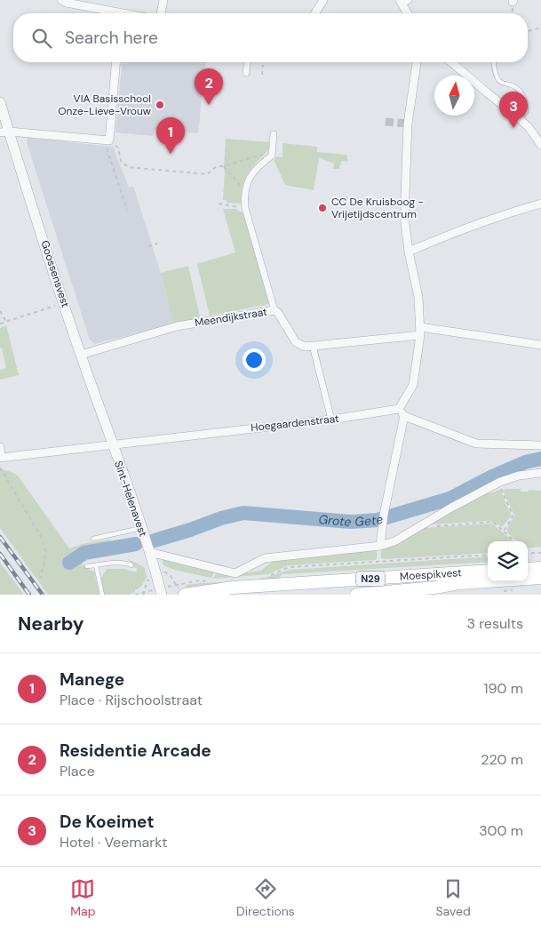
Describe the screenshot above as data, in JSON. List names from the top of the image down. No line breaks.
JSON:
{"streets":{"main road":["Moespikvest","N29"],"street":["Goossensvest","Meendijkstraat","Hoegaardenstraat","Sint-Helenavest"]},"crossings":[["Goossensvest","Meendijkstraat"],["Goossensvest","Hoegaardenstraat"],["Goossensvest","Sint-Helenavest"],["Hoegaardenstraat","Sint-Helenavest"]],"water":["Grote Gete"],"places":["VIA Basisschool Onze-Lieve-Vrouw","CC De Kruisboog - Vrijetijdscentrum"],"north":"top","page":{"search":"Search here","pins":["2","3","1"],"heading":["Nearby","3 results"],"list":[{"mark":"1","name":"Manege","note":"Place · Rijschoolstraat","value":"190 m"},{"mark":"2","name":"Residentie Arcade","note":"Place","value":"220 m"},{"mark":"3","name":"De Koeimet","note":"Hotel · Veemarkt","value":"300 m"}],"nav":["Map","Directions","Saved"]}}
